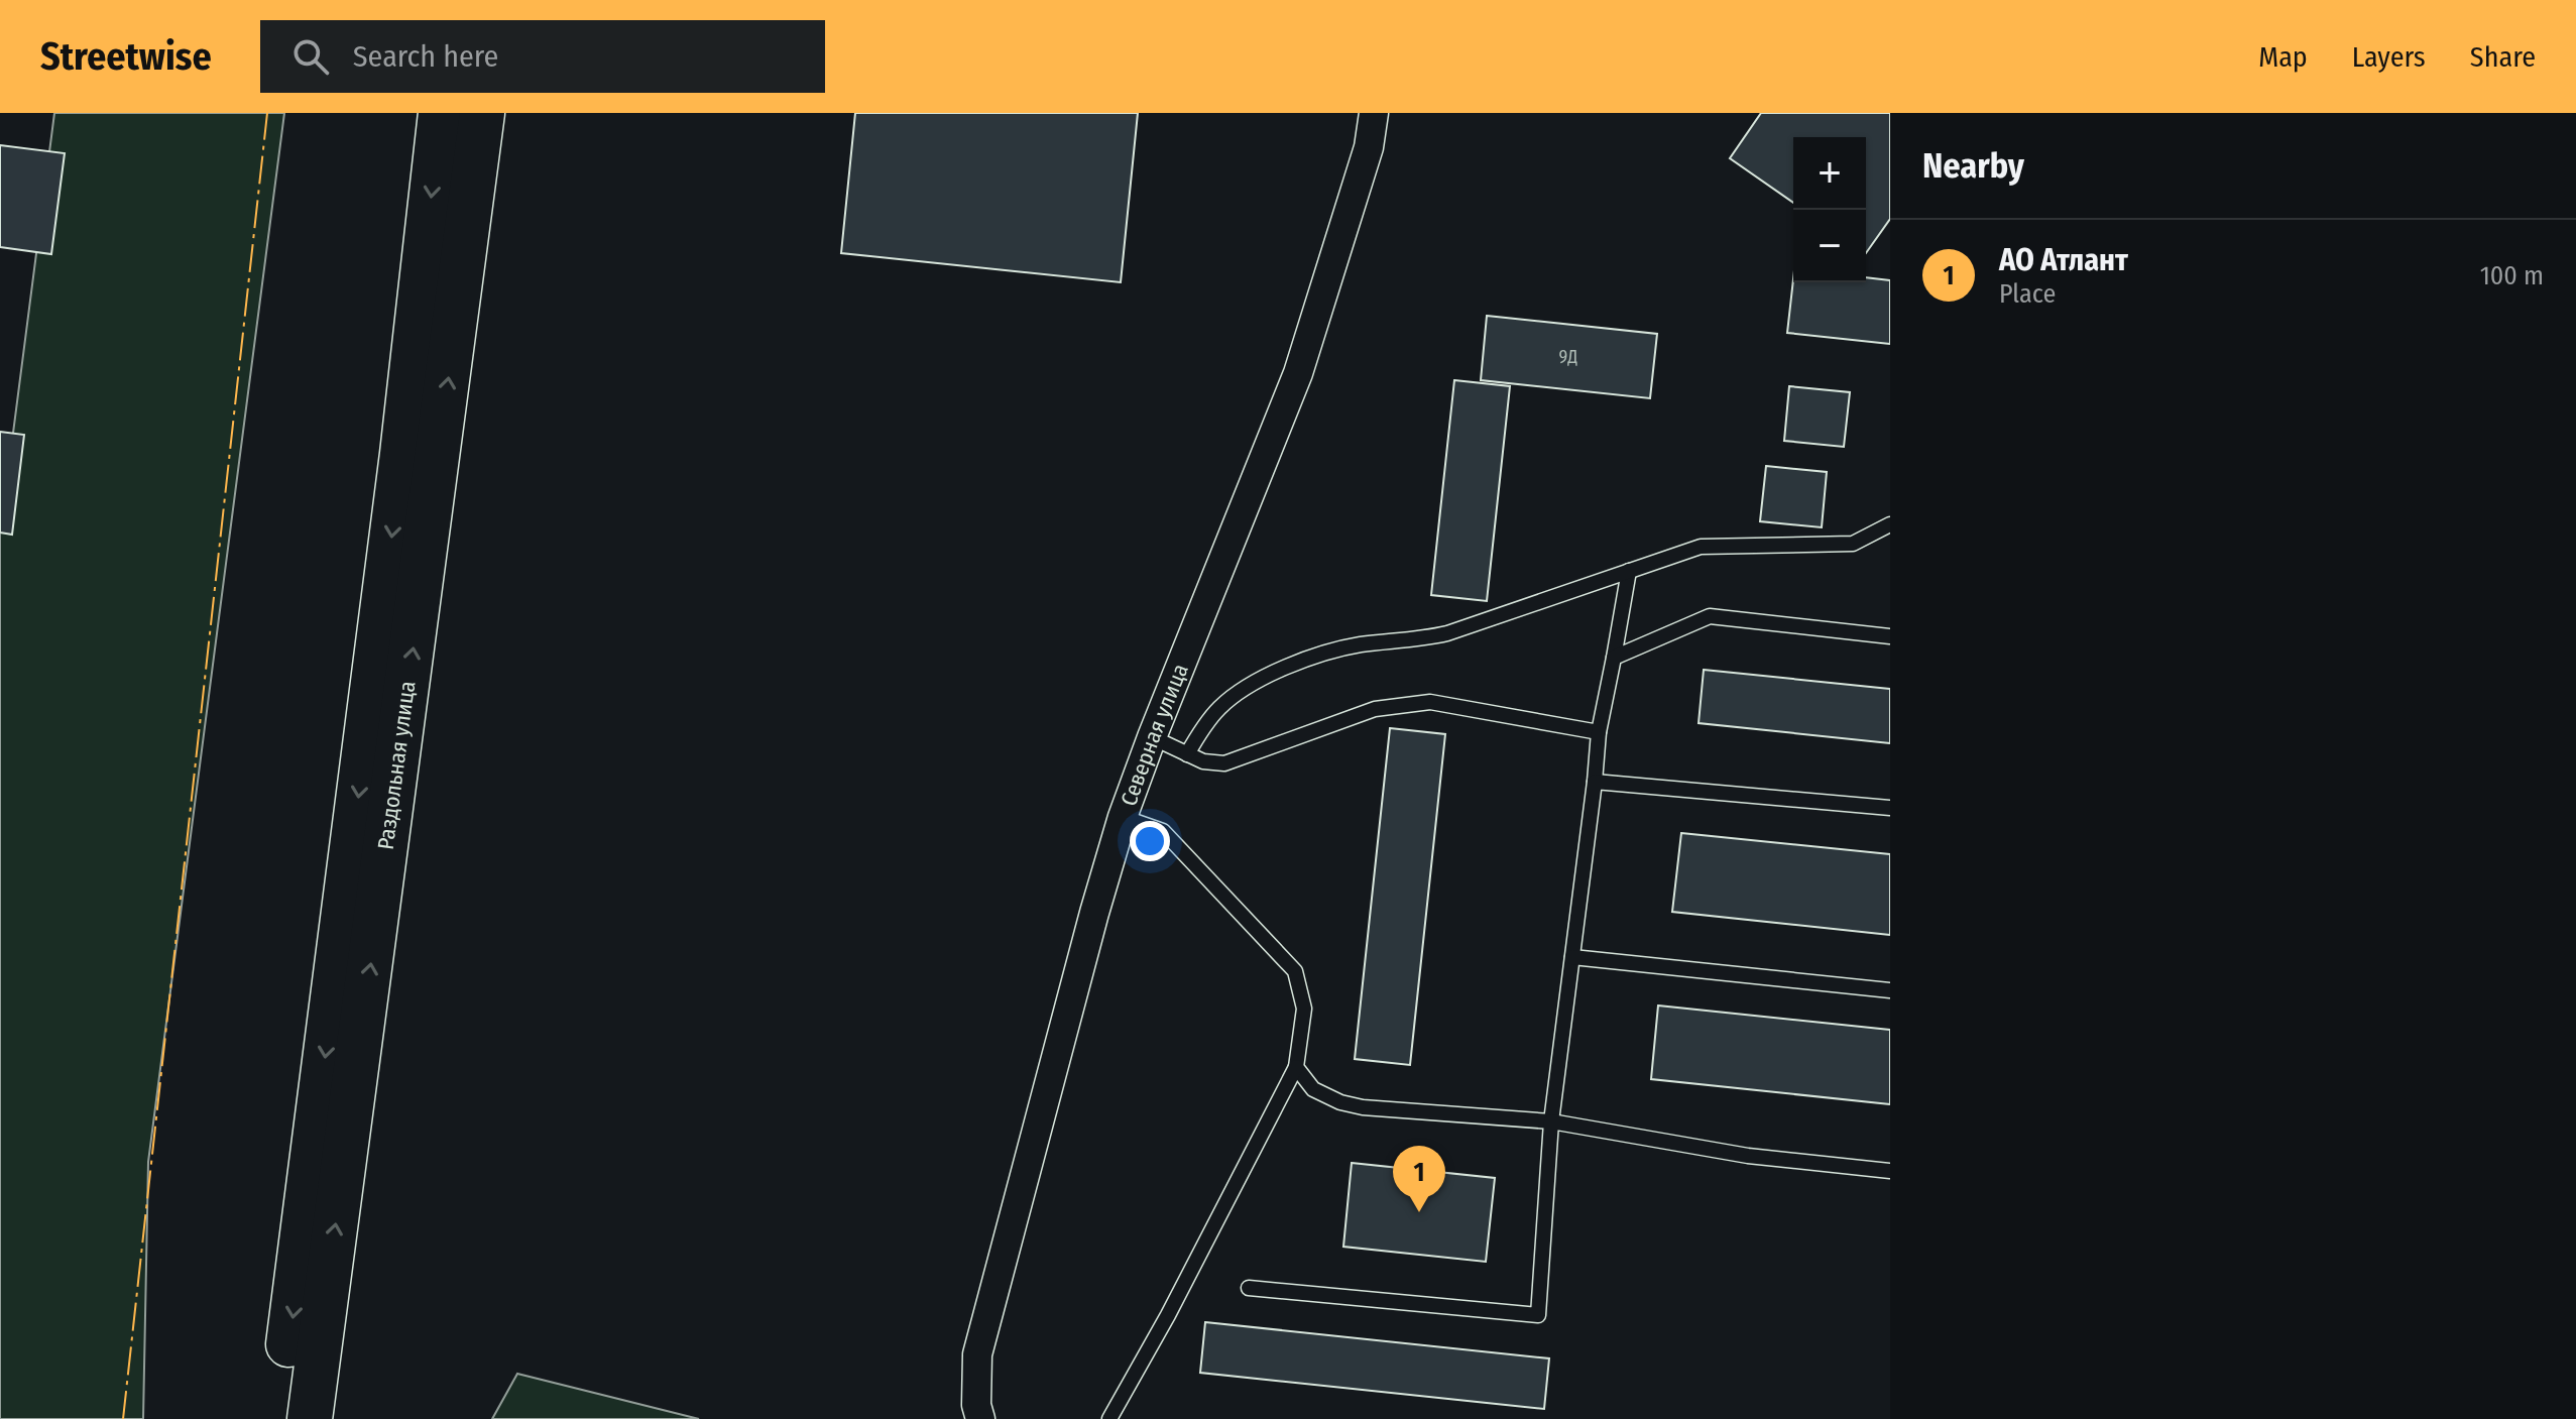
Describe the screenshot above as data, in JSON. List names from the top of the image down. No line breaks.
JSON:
{"streets":{"main road":["Раздольная улица"],"street":["Северная улица"]},"house_numbers":["9Д"],"page":{"header":"Streetwise","search":"Search here","nav":["Map","Layers","Share"],"heading":"Nearby","map_buttons":["+","−"],"list":[{"mark":"1","name":"АО Атлант","note":"Place","value":"100 m"}],"pins":"1"}}
